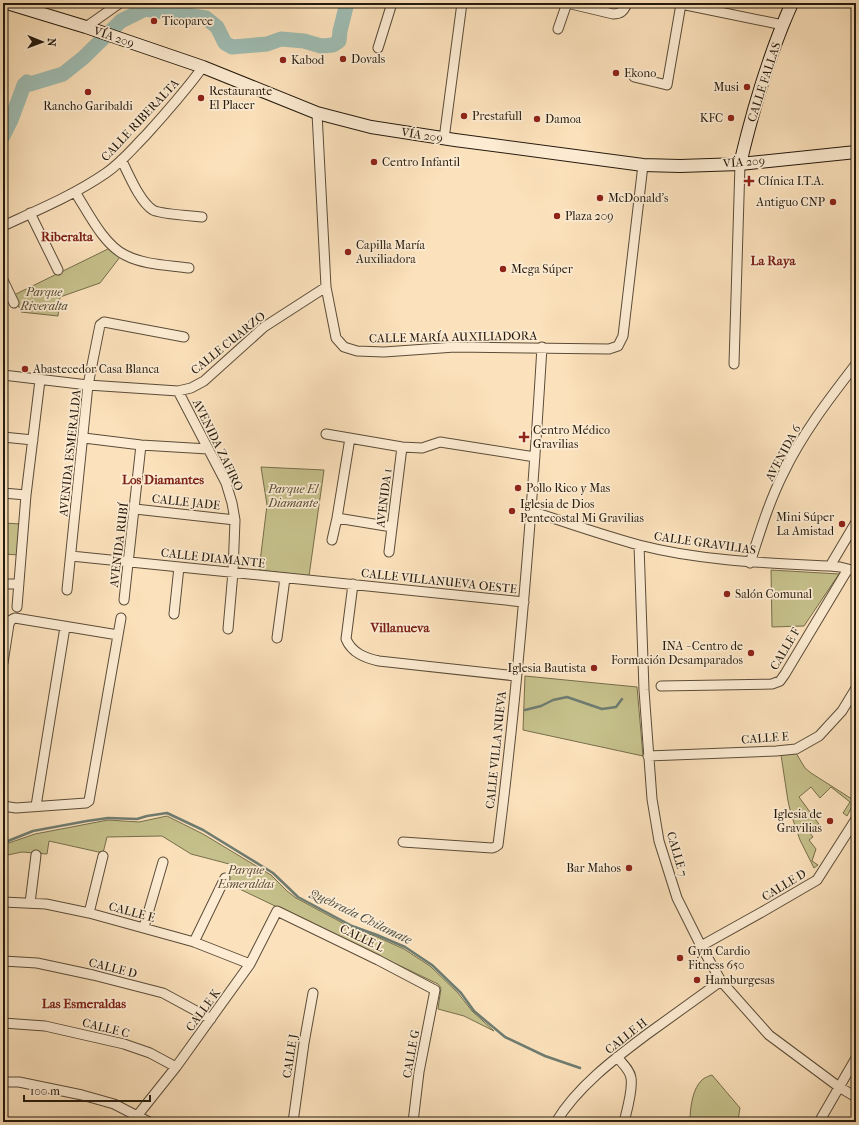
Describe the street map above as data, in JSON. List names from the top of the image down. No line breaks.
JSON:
{"streets":{"main road":["VÍA 209","CALLE FALLAS"],"street":["CALLE RIBERALTA","CALLE MARÍA AUXILIADORA","CALLE CUARZO","AVENIDA ZAFIRO","AVENIDA ESMERALDA","AVENIDA 6","AVENIDA 1","CALLE JADE","CALLE GRAVILIAS","AVENIDA RUBÍ","CALLE DIAMANTE","CALLE VILLANUEVA OESTE","CALLE F","CALLE E","CALLE VILLA NUEVA","CALLE 7","CALLE D","CALLE L","CALLE K","CALLE C","CALLE H","CALLE G","CALLE J"]},"crossings":[["VÍA 209","CALLE FALLAS"],["VÍA 209","CALLE RIBERALTA"],["VÍA 209","CALLE MARÍA AUXILIADORA"],["CALLE MARÍA AUXILIADORA","CALLE CUARZO"],["CALLE MARÍA AUXILIADORA","CALLE VILLA NUEVA"],["CALLE CUARZO","AVENIDA ZAFIRO"],["CALLE CUARZO","AVENIDA ESMERALDA"],["AVENIDA ZAFIRO","CALLE JADE"],["AVENIDA ZAFIRO","CALLE DIAMANTE"],["AVENIDA ESMERALDA","CALLE DIAMANTE"],["AVENIDA 6","CALLE GRAVILIAS"],["CALLE JADE","AVENIDA RUBÍ"],["CALLE GRAVILIAS","CALLE F"],["CALLE GRAVILIAS","CALLE VILLA NUEVA"],["CALLE GRAVILIAS","CALLE 7"],["AVENIDA RUBÍ","CALLE DIAMANTE"],["CALLE DIAMANTE","CALLE VILLANUEVA OESTE"],["CALLE VILLANUEVA OESTE","CALLE VILLA NUEVA"],["CALLE E","CALLE 7"],["CALLE E","CALLE K"],["CALLE 7","CALLE D"],["CALLE 7","CALLE H"],["CALLE D","CALLE K"],["CALLE L","CALLE K"],["CALLE L","CALLE G"],["CALLE K","CALLE C"]],"districts":["Riberalta","La Raya","Los Diamantes","Villanueva","Las Esmeraldas"],"water":["Quebrada Chilamate"],"parks":["Parque Riveralta","Parque El Diamante","Parque Esmeraldas"],"places":{"other":["Ticoparce","Dovals","Kabod","Ekono","Musi","Rancho Garibaldi","Restaurante El Placer","Prestafull","KFC","Damoa","Centro Infantil","McDonald's","Antiguo CNP","Plaza 209","Capilla María Auxiliadora","Mega Súper","Abastecedor Casa Blanca","Pollo Rico y Mas","Iglesia de Dios Pentecostal Mi Gravilias","Mini Súper La Amistad","Salón Comunal","INA - Centro de Formación Desamparados","Iglesia Bautista","Iglesia de Gravilias","Bar Mahos","Gym Cardio Fitness 650","Hamburgesas"],"health":["Clínica I.T.A.","Centro Médico Gravilias"]},"scale_bar":"100 m","north":"right"}
